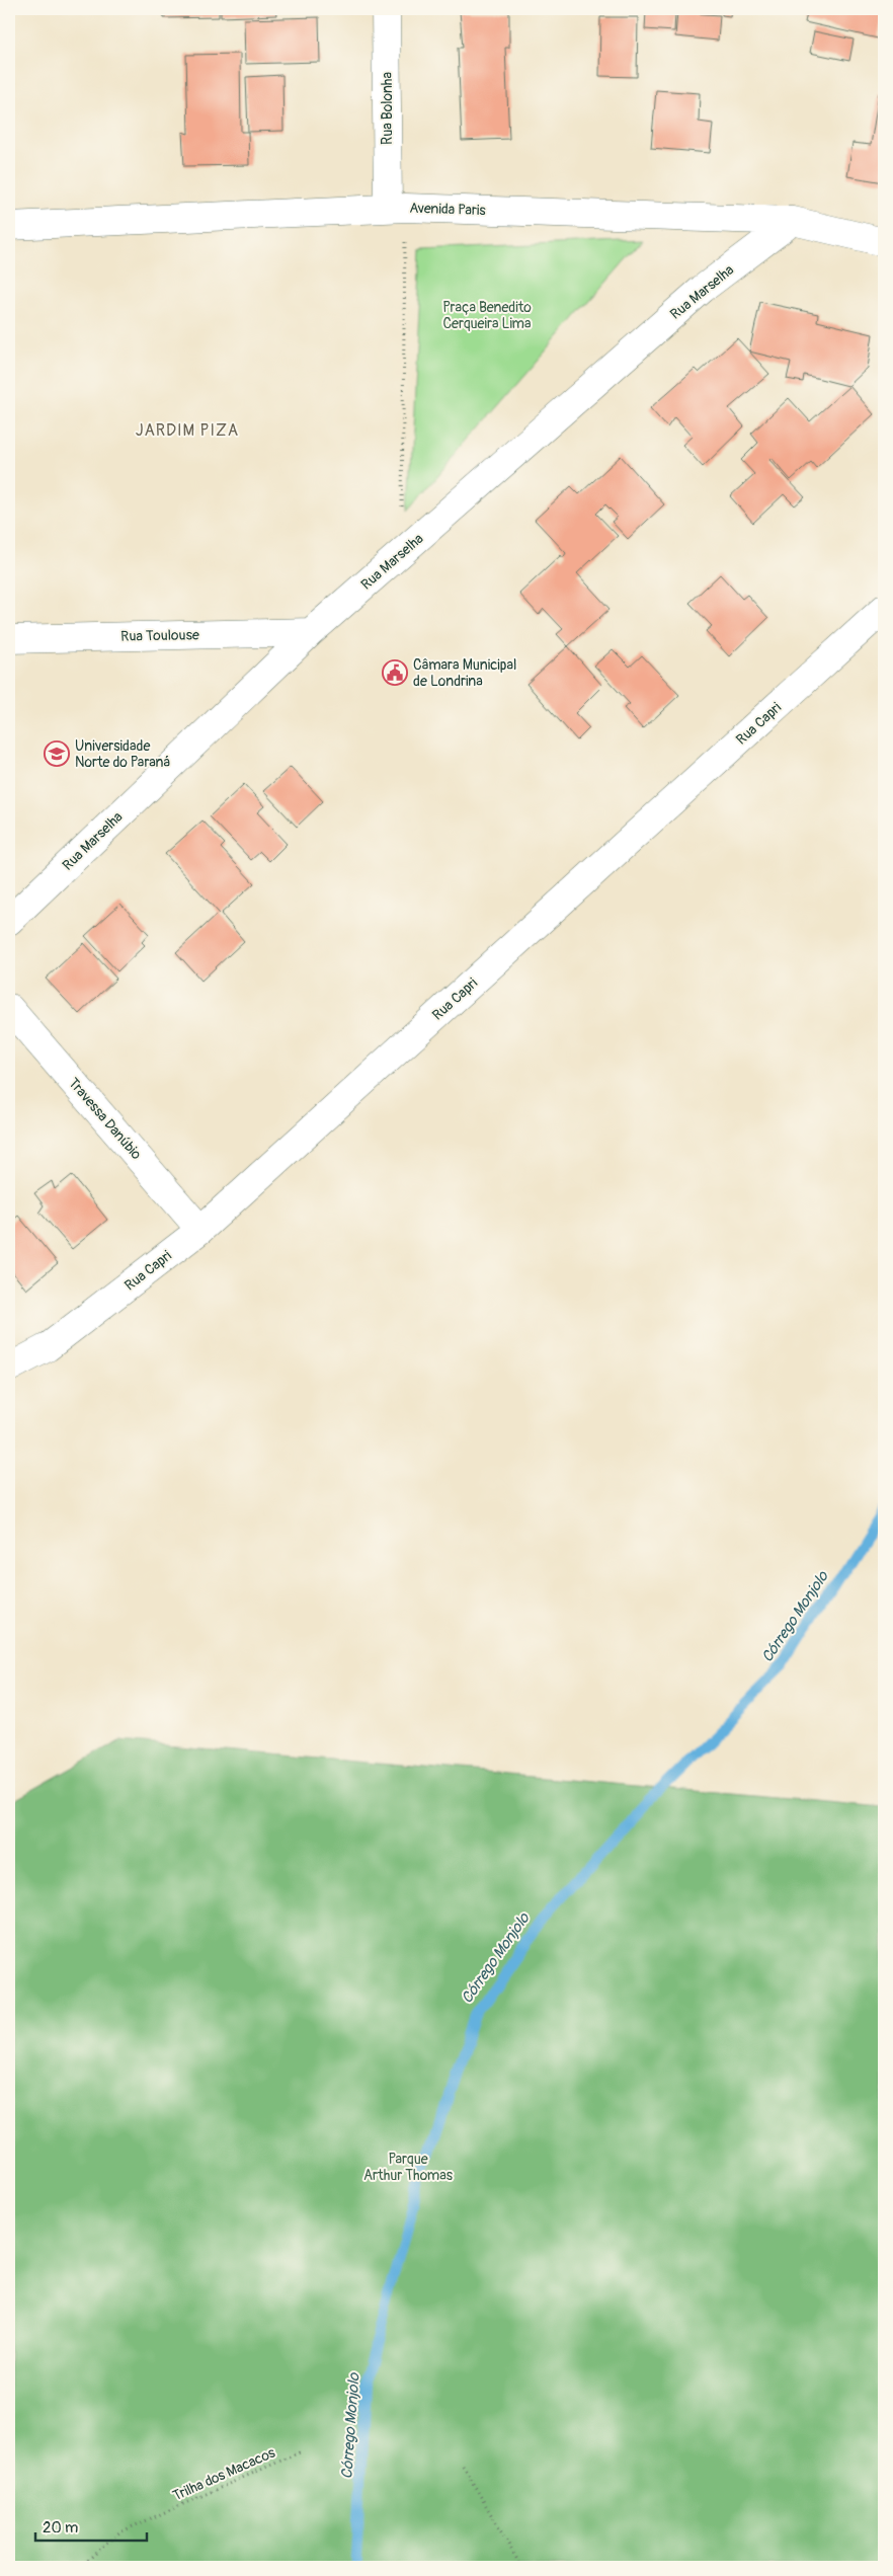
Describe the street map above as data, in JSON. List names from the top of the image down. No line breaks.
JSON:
{"streets":{"street":["Rua Bolonha","Avenida Paris","Rua Marselha","Rua Toulouse","Rua Capri","Travessa Danúbio"],"path":["Trilha dos Macacos"]},"crossings":[["Rua Bolonha","Avenida Paris"],["Avenida Paris","Rua Marselha"],["Rua Marselha","Rua Toulouse"],["Rua Capri","Travessa Danúbio"]],"districts":["JARDIM PIZA"],"water":["Córrego Monjolo"],"parks":["Praça Benedito Cerqueira Lima","Parque Arthur Thomas"],"places":{"public building":["Câmara Municipal de Londrina"],"school or university":["Universidade Norte do Paraná"]},"scale_bar":"20 m"}
